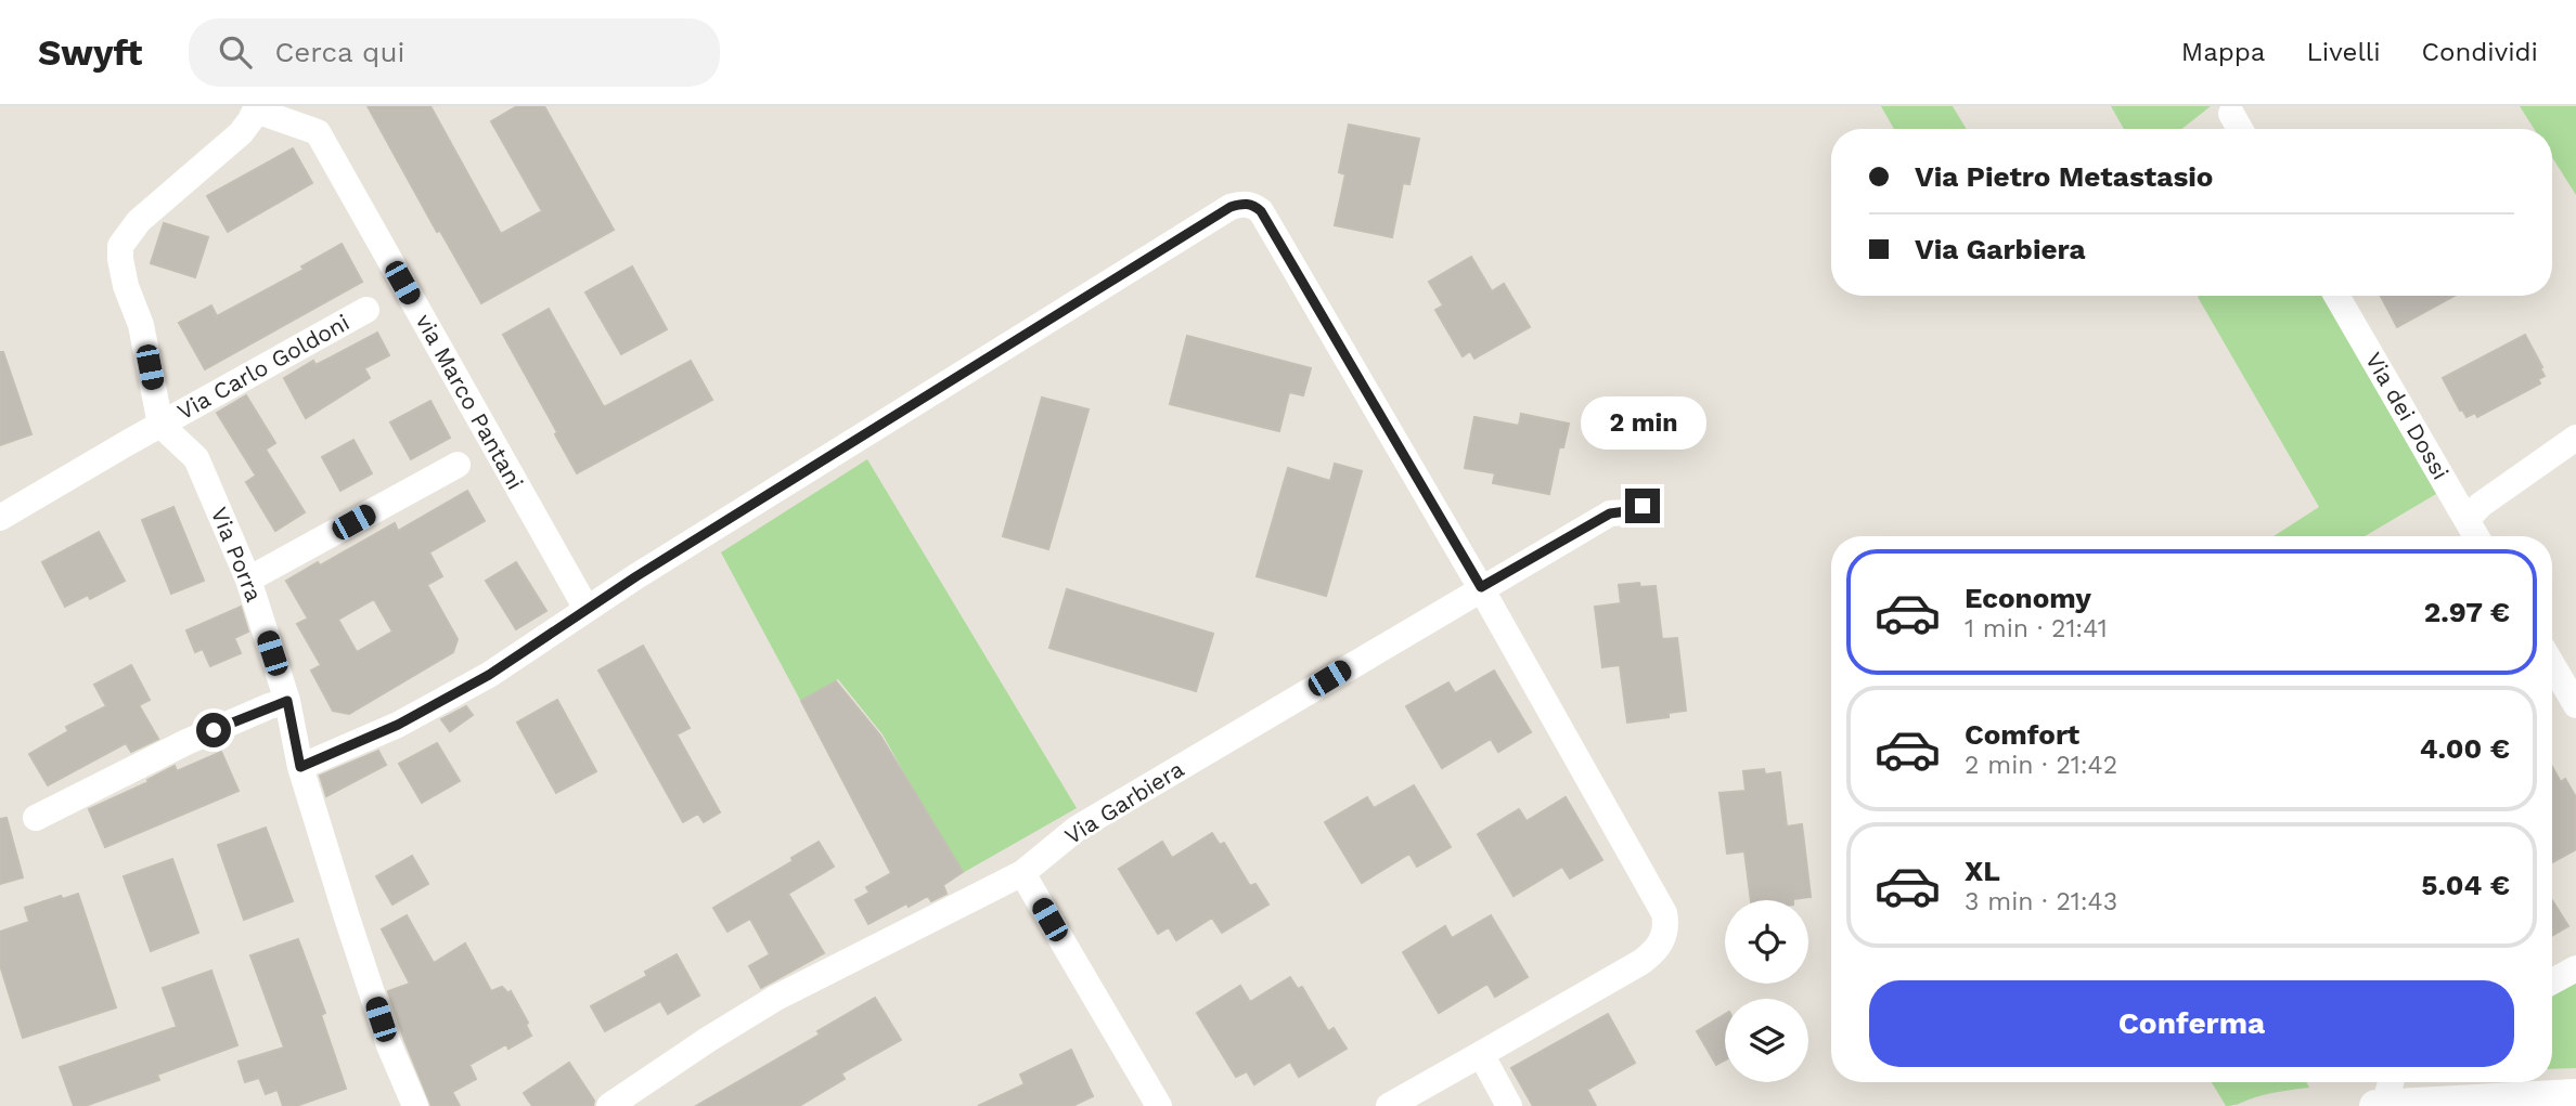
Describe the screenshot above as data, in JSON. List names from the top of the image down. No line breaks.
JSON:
{"streets":{"street":["Via Carlo Goldoni","via Marco Pantani","Via dei Dossi","Via Porra","Via Garbiera"]},"crossings":[["Via Carlo Goldoni","Via Porra"]],"page":{"header":"Swyft","search":"Cerca qui","nav":["Mappa","Livelli","Condividi"],"banner":["Via Pietro Metastasio","Via Garbiera"],"bubble":"2 min","list":[{"name":"Economy","note":"1 min · 21:41","value":"2.97 €"},{"name":"Comfort","note":"2 min · 21:42","value":"4.00 €"},{"name":"XL","note":"3 min · 21:43","value":"5.04 €"}],"buttons":"Conferma"}}
